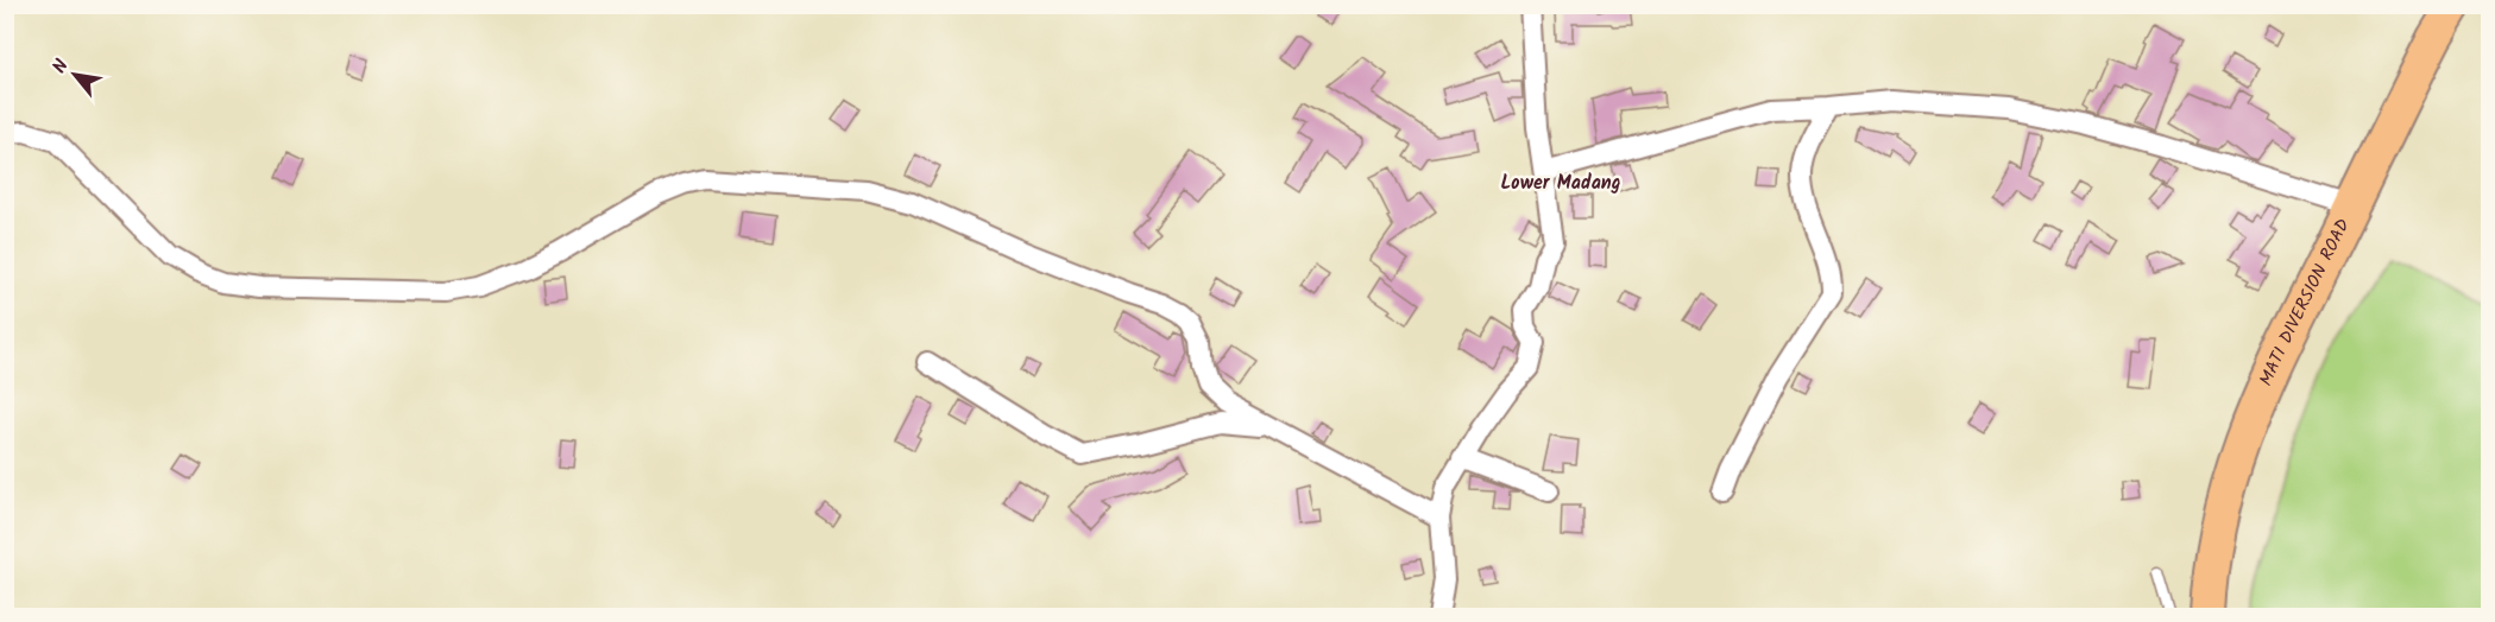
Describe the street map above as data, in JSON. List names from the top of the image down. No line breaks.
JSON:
{"streets":{"highway":["MATI DIVERSION ROAD"]},"districts":["Lower Madang"],"north":"top left"}
